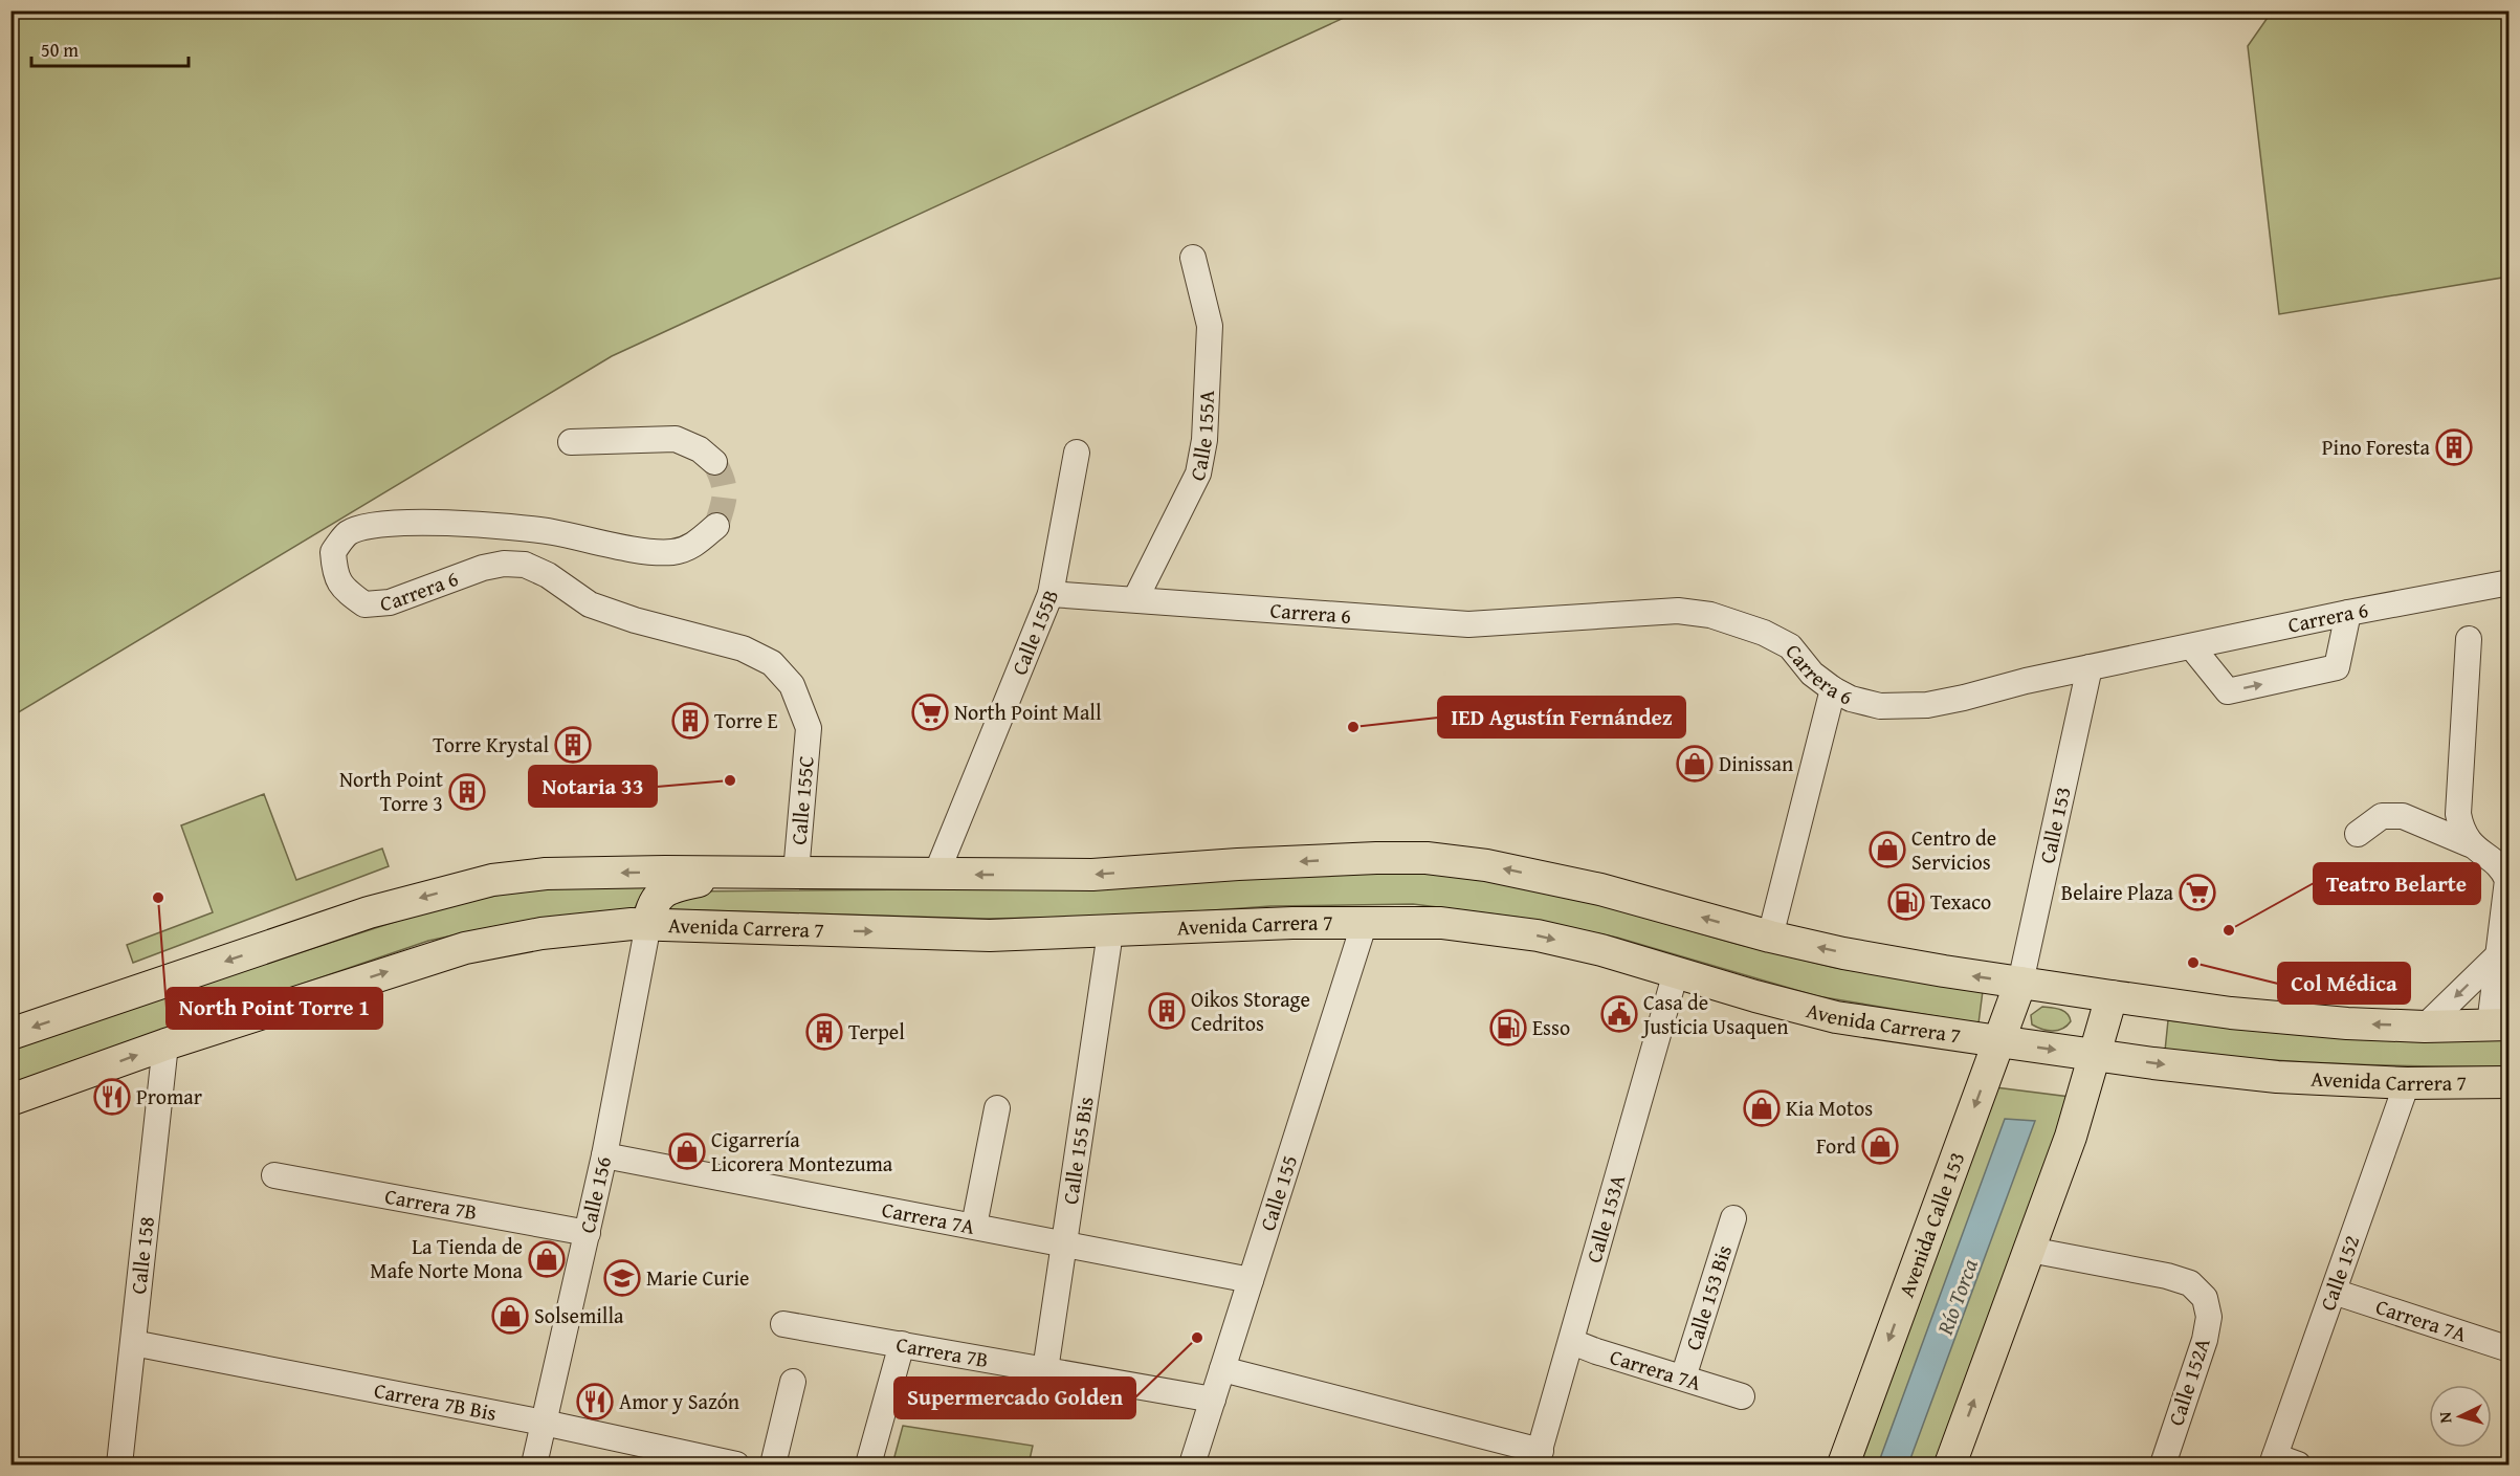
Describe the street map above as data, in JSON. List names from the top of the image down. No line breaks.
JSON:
{"streets":{"main road":["Avenida Carrera 7","Avenida Calle 153"],"street":["Calle 155A","Carrera 6","Calle 155B","Calle 155C","Calle 153","Calle 155 Bis","Calle 155","Calle 156","Carrera 7B","Carrera 7A","Calle 153A","Calle 158","Calle 152","Calle 153 Bis","Calle 152A","Carrera 7B Bis"]},"crossings":[["Calle 155A","Carrera 6"],["Carrera 6","Calle 155B"],["Carrera 6","Calle 155C"],["Carrera 6","Calle 153"],["Calle 153","Avenida Calle 153"],["Avenida Carrera 7","Calle 155 Bis"],["Avenida Carrera 7","Calle 155"],["Avenida Carrera 7","Calle 156"],["Avenida Carrera 7","Calle 153A"],["Avenida Carrera 7","Avenida Calle 153"],["Avenida Carrera 7","Calle 158"],["Avenida Carrera 7","Calle 152"],["Calle 155 Bis","Carrera 7B"],["Calle 155 Bis","Carrera 7A"],["Calle 155","Carrera 7B"],["Calle 155","Carrera 7A"],["Calle 156","Carrera 7B"],["Calle 156","Carrera 7A"],["Calle 156","Carrera 7B Bis"],["Carrera 7A","Calle 153A"],["Carrera 7A","Calle 152"],["Carrera 7A","Calle 153 Bis"],["Calle 158","Carrera 7B Bis"]],"water":["Río Torca"],"places":{"building":["Pino Foresta","Torre E","Torre Krystal","North Point Torre 3","Oikos Storage Cedritos","Terpel"],"supermarket":["North Point Mall","Belaire Plaza"],"other":["IED Agustín Fernández","Notaria 33","North Point Torre 1","Teatro Belarte","Col Médica","Supermercado Golden"],"shop":["Dinissan","Centro de Servicios","Kia Motos","Ford","Cigarrería Licorera Montezuma","La Tienda de Mafe Norte Mona","Solsemilla"],"fuel station":["Texaco","Esso"],"public building":["Casa de Justicia Usaquen"],"restaurant":["Promar","Amor y Sazón"],"school or university":["Marie Curie"]},"scale_bar":"50 m","north":"left"}
